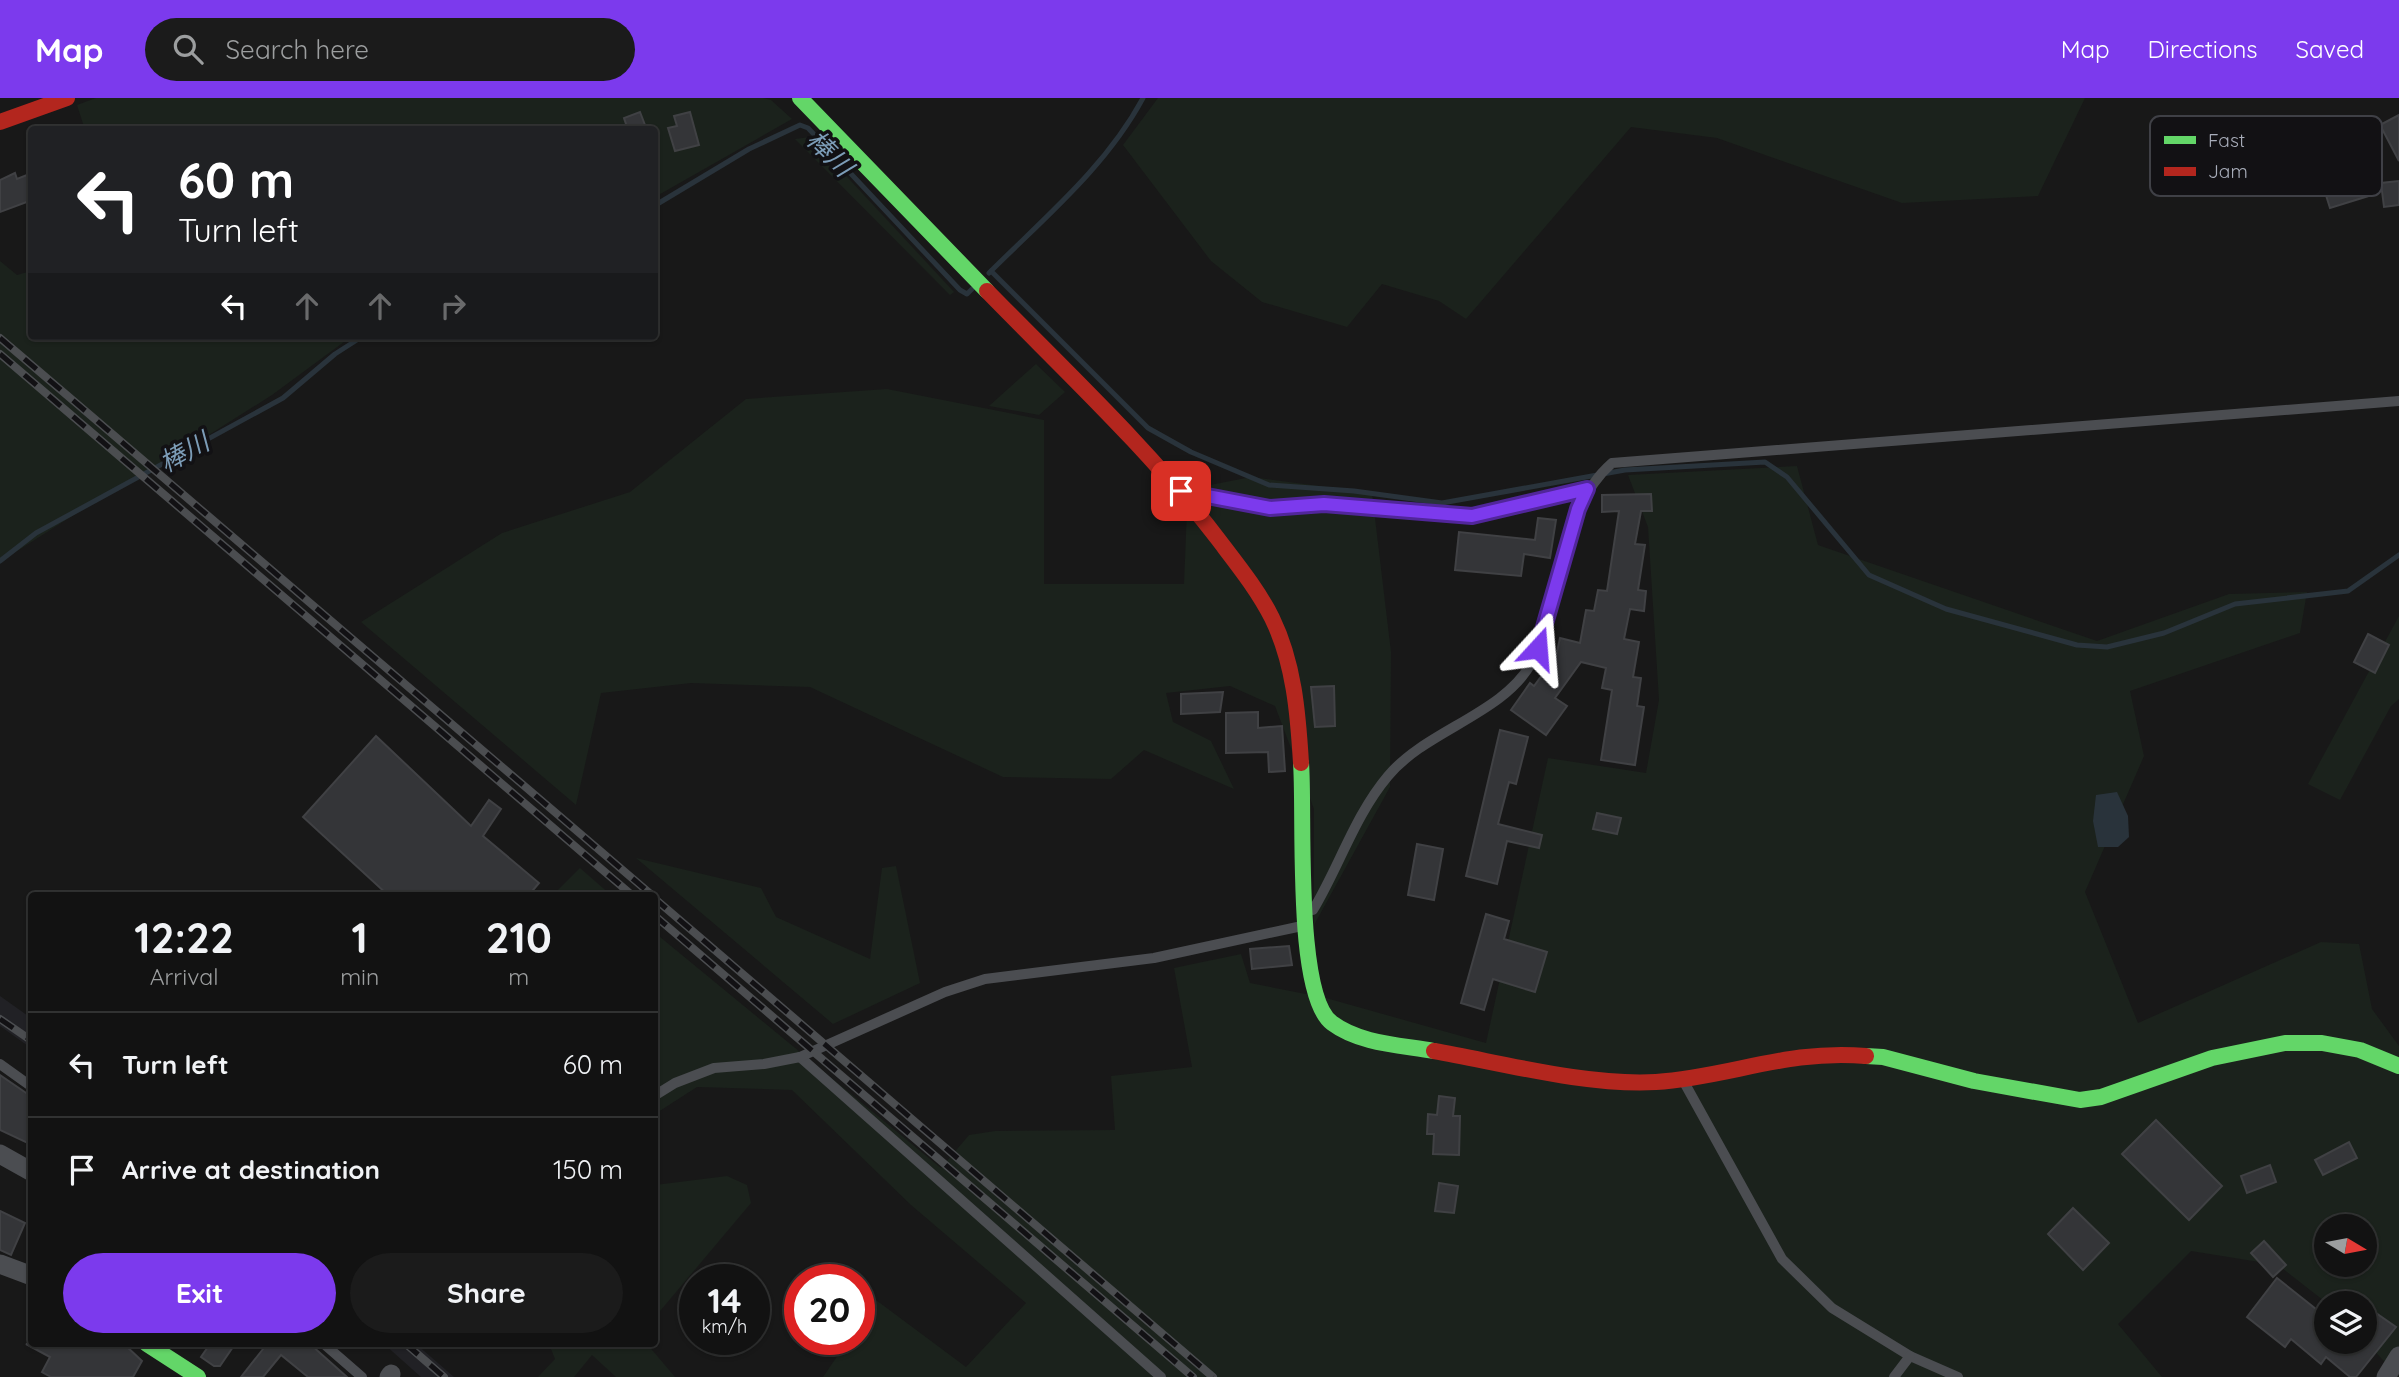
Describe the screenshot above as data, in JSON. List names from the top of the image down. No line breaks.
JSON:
{"water":["棒川"],"legend":["Fast","Jam"],"north":"right","page":{"header":"Map","search":"Search here","nav":["Map","Directions","Saved"],"turn":["60 m","Turn left"],"eta":["12:22","Arrival","1","min","210","m"],"list":[{"name":"Turn left","value":"60 m"},{"name":"Arrive at destination","value":"150 m"}],"buttons":["Exit","Share"],"speed":"14 km/h","limit":"20"}}
